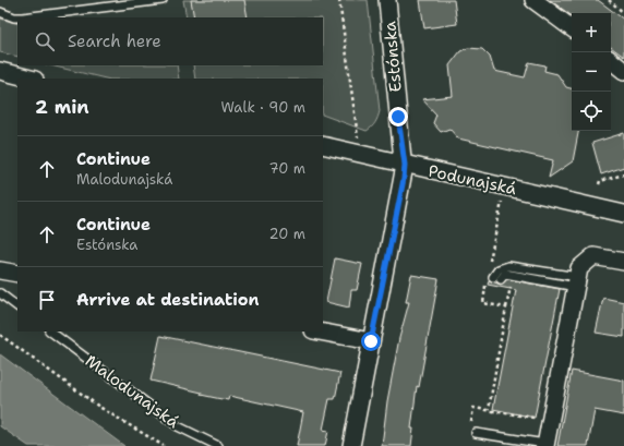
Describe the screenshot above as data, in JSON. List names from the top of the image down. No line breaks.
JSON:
{"streets":{"street":["Estónska","Podunajská"],"lane":["Malodunajská"]},"crossings":[["Estónska","Podunajská"]],"page":{"map_buttons":["+","−"],"search":"Search here","heading":["2 min","Walk · 90 m"],"list":[["Continue","Malodunajská","70 m"],["Continue","Estónska","20 m"],"Arrive at destination"]}}
